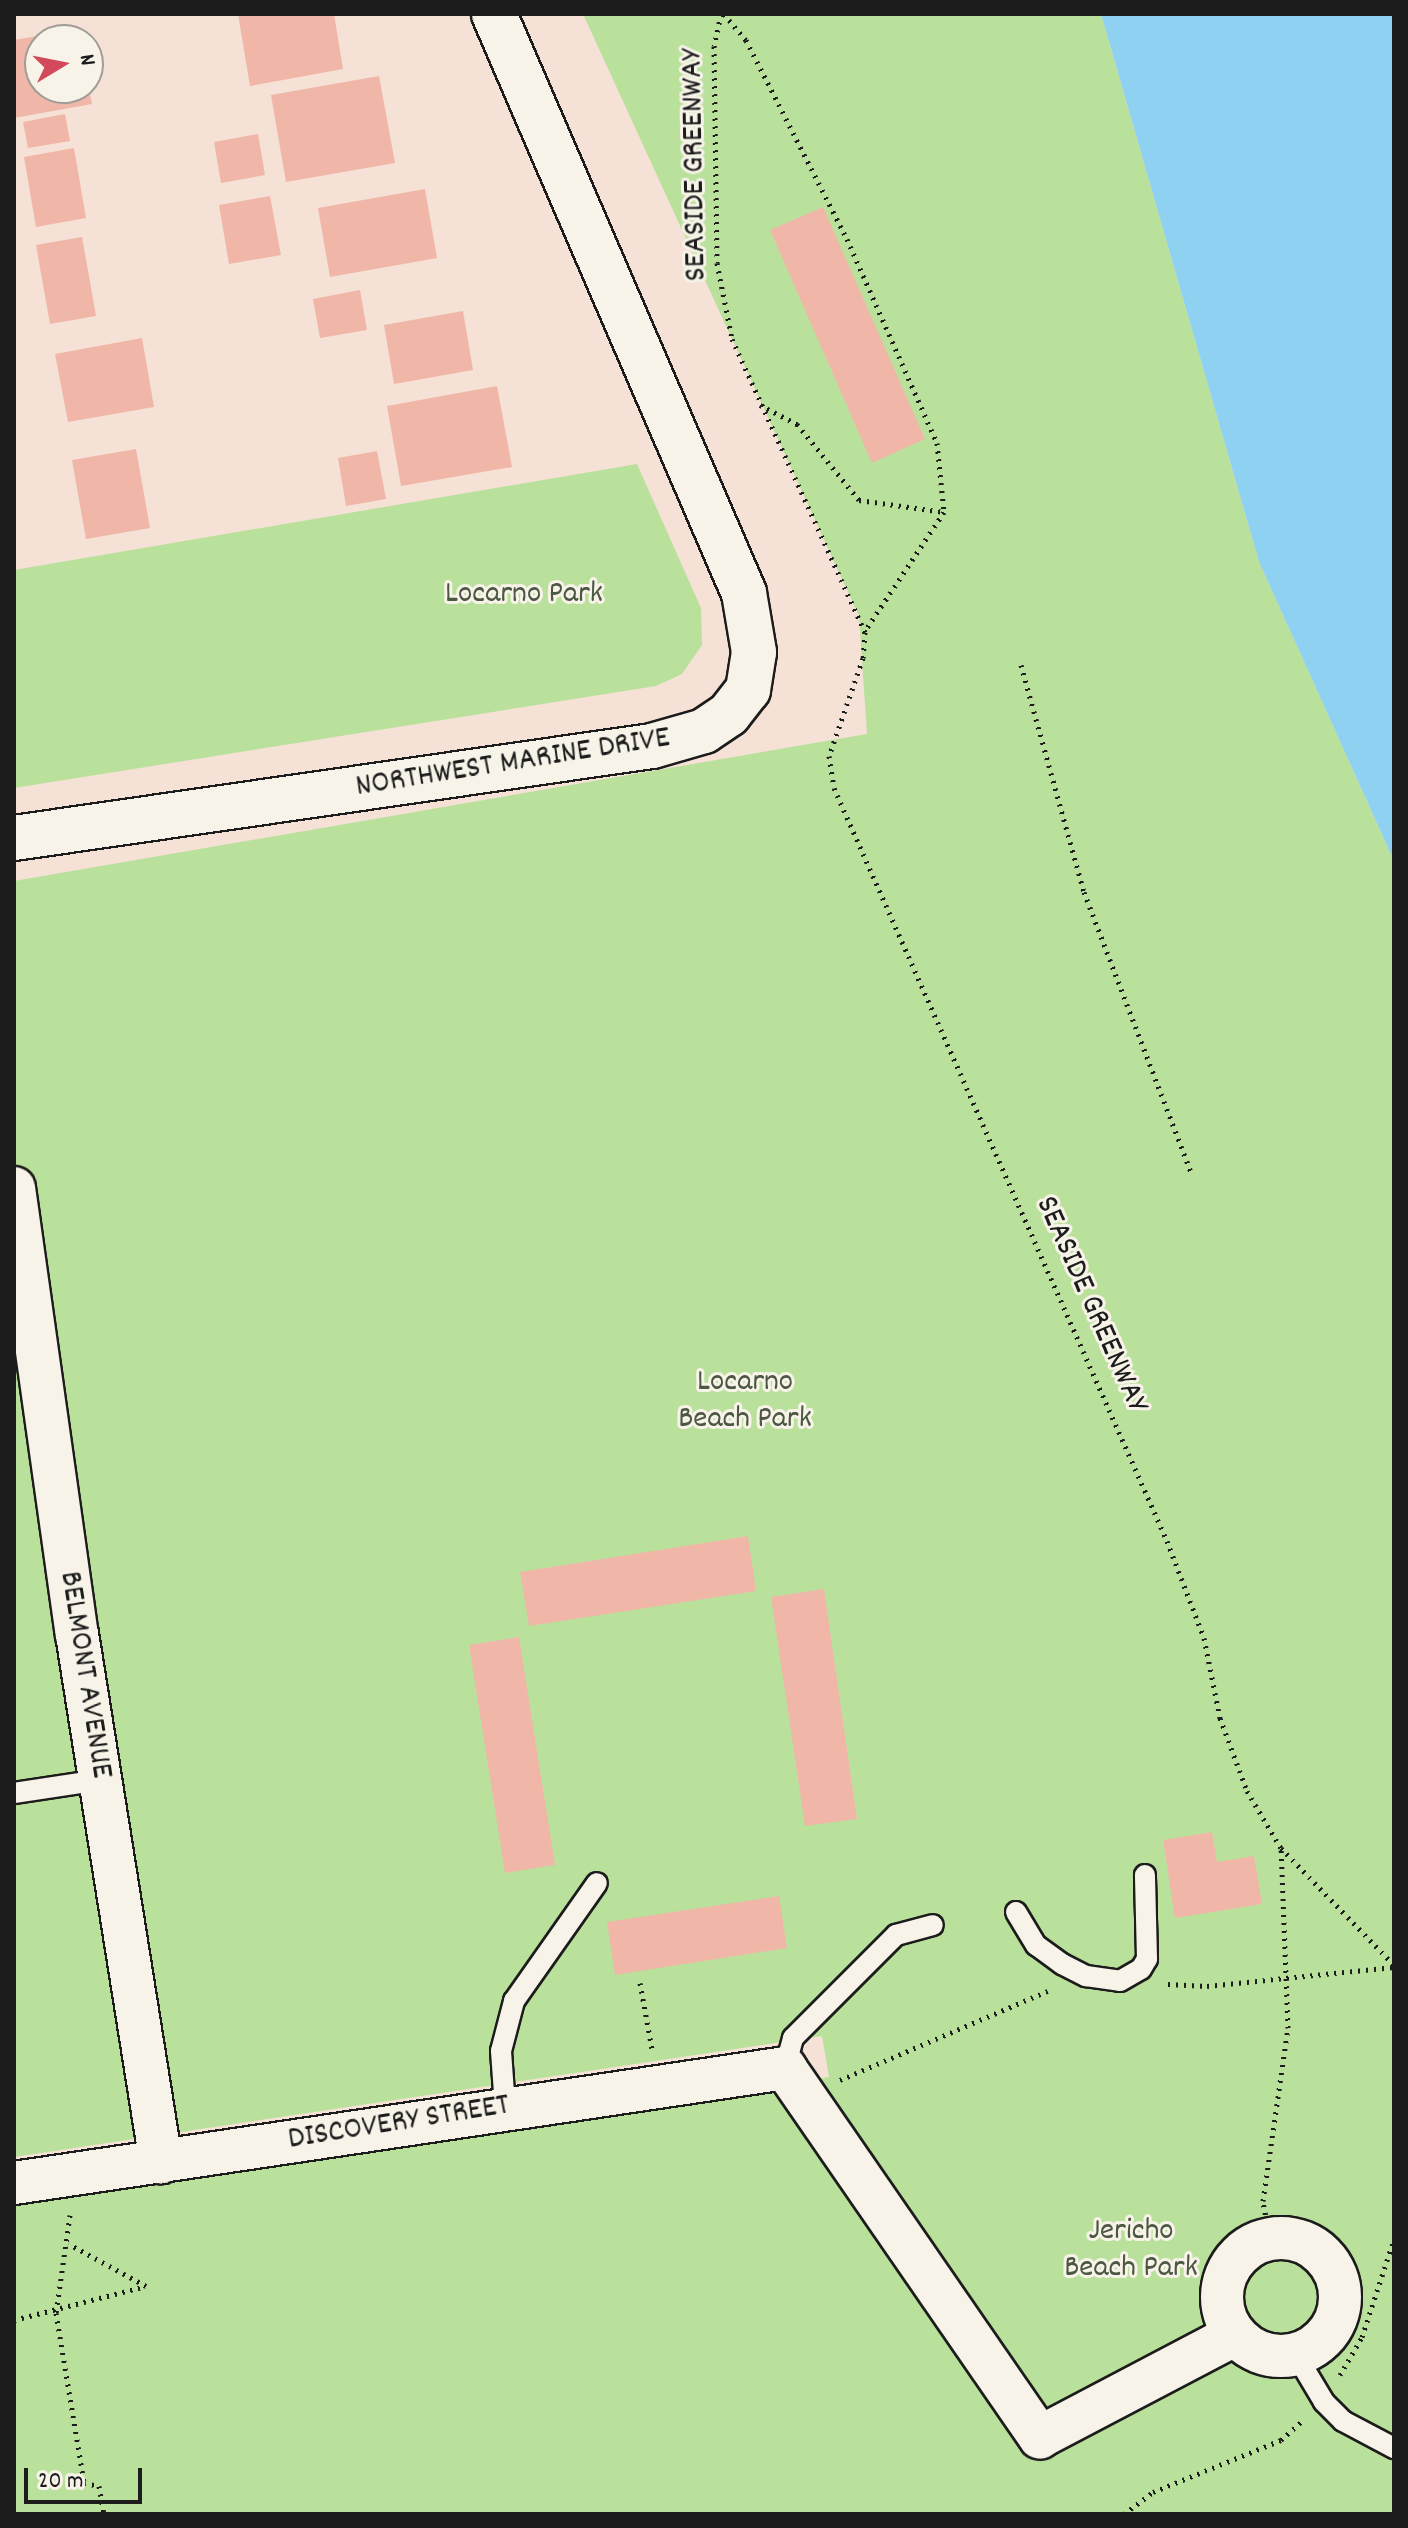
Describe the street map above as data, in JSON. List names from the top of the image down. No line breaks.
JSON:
{"streets":{"street":["NORTHWEST MARINE DRIVE","BELMONT AVENUE","DISCOVERY STREET"],"path":["SEASIDE GREENWAY"]},"crossings":[["BELMONT AVENUE","DISCOVERY STREET"]],"parks":["Locarno Park","Locarno Beach Park","Jericho Beach Park"],"scale_bar":"20 m","north":"right"}
